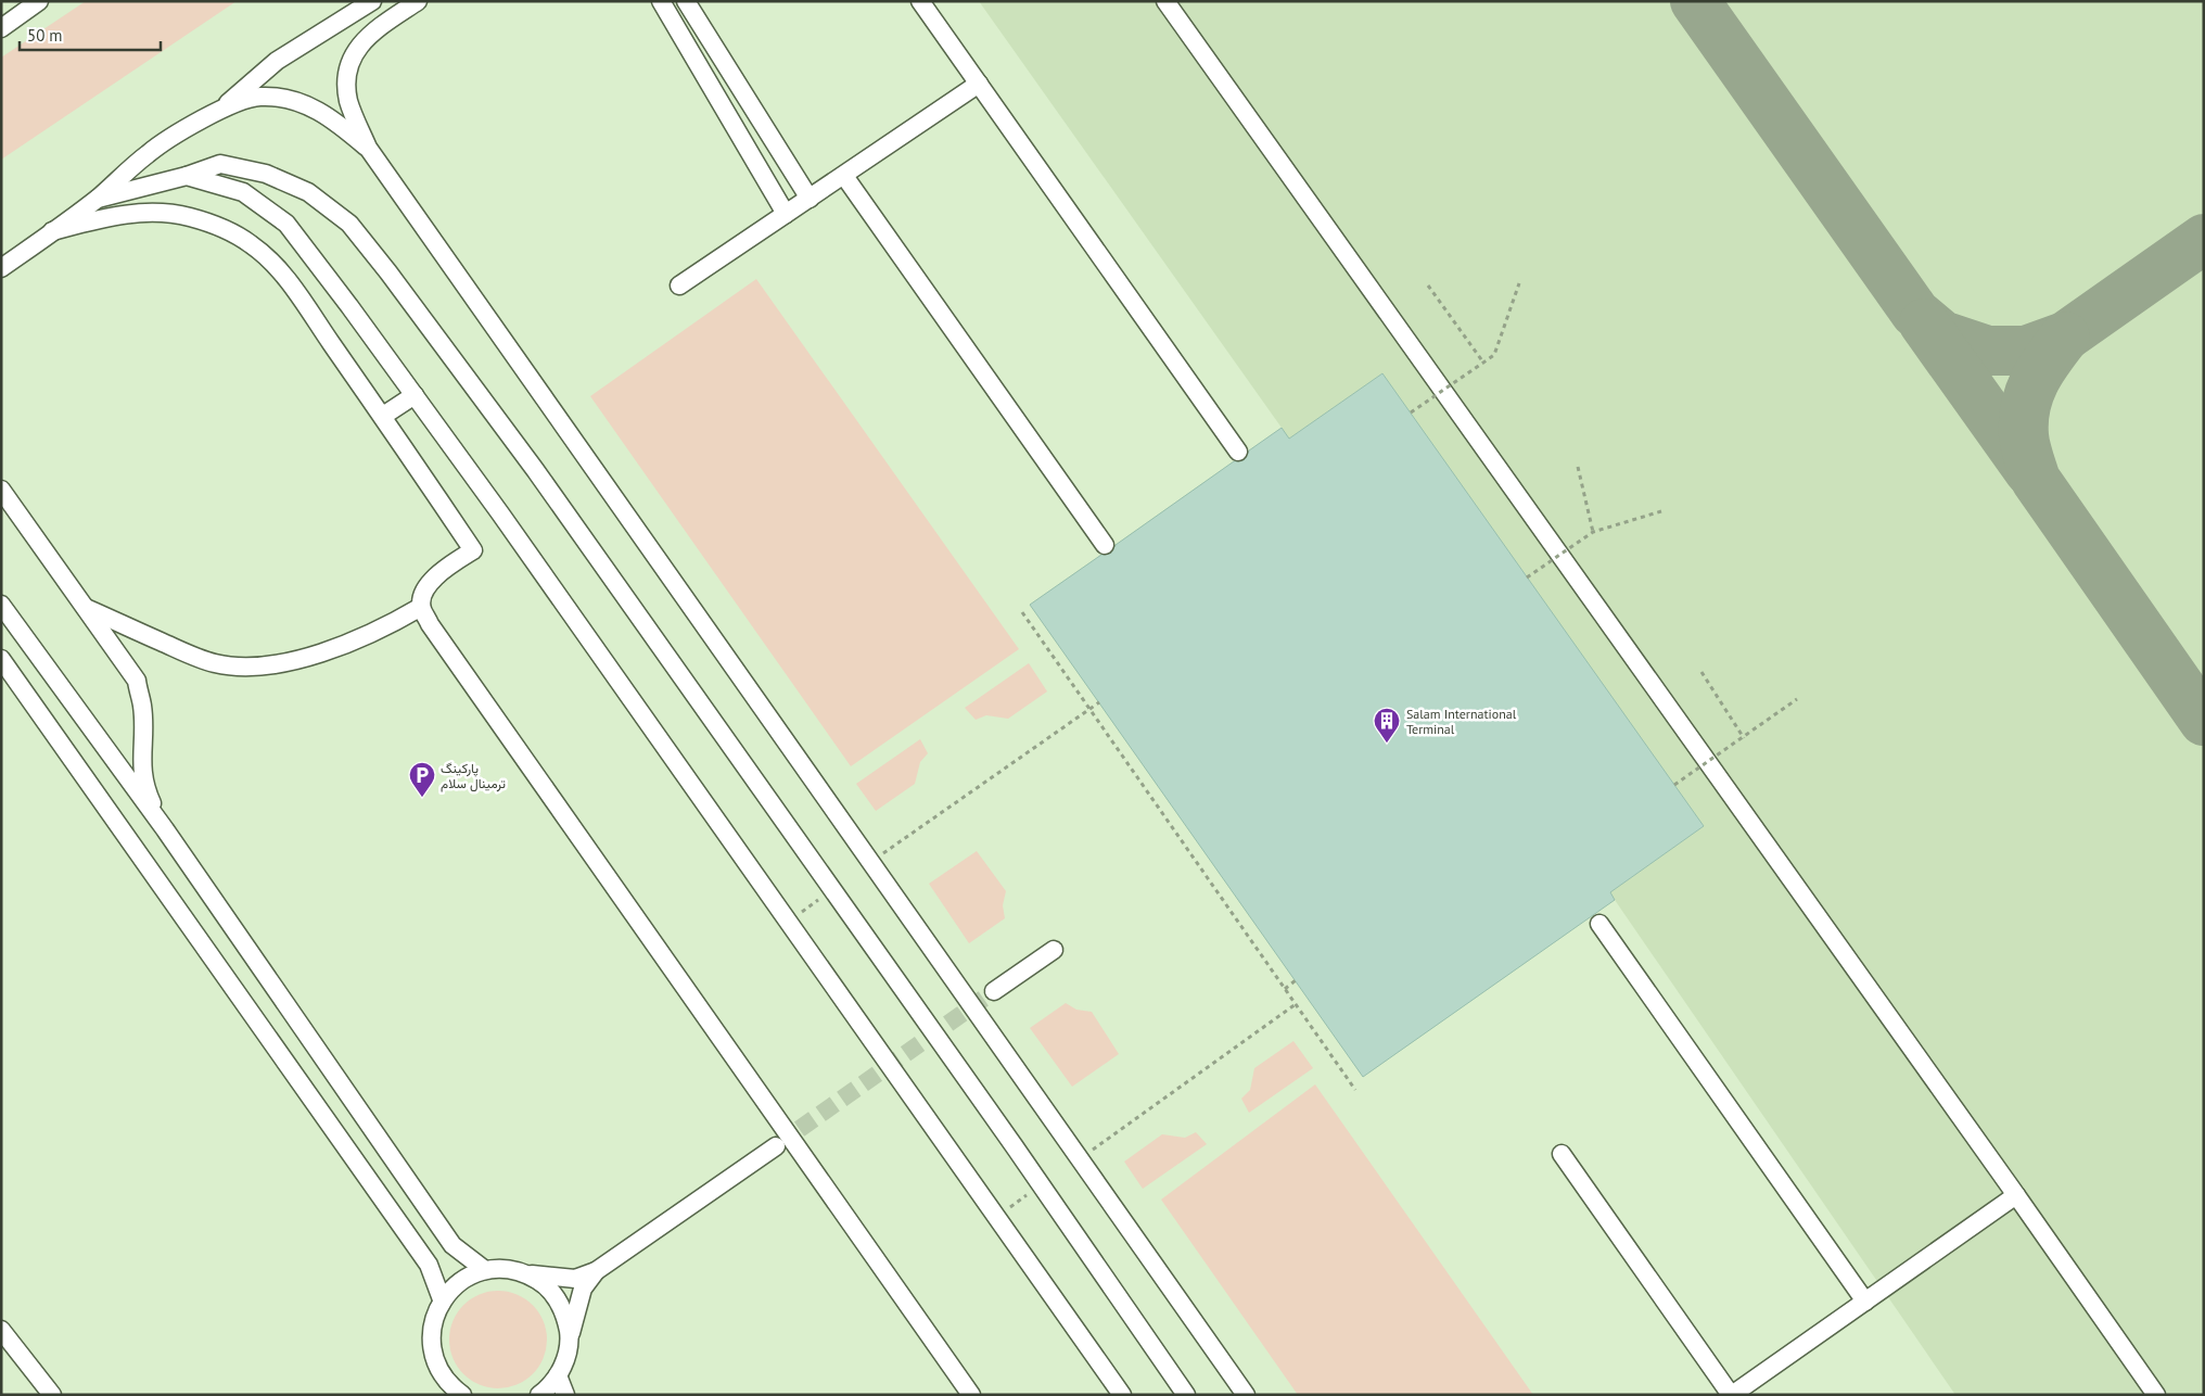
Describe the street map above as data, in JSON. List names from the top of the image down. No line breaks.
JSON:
{"places":{"building":["Salam International Terminal"],"parking":["پارکینگ ترمینال سلام"]},"scale_bar":"50 m"}
